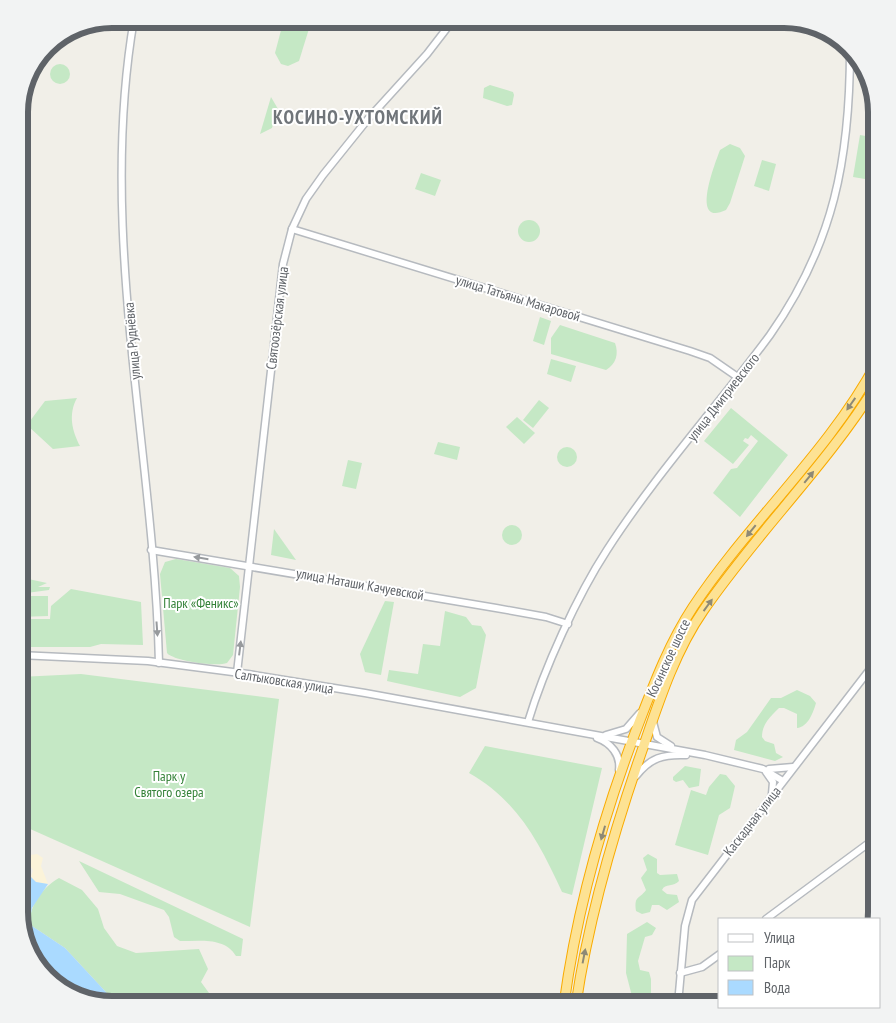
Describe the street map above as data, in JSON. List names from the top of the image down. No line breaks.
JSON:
{"streets":{"highway":["Косинское шоссе"],"street":["улица Татьяны Макаровой","Святоозёрская улица","улица Руднёвка","улица Дмитриевского","улица Наташи Качуевской","Салтыковская улица","Каскадная улица"]},"crossings":[["улица Татьяны Макаровой","Святоозёрская улица"],["улица Татьяны Макаровой","улица Дмитриевского"],["Святоозёрская улица","улица Наташи Качуевской"],["Святоозёрская улица","Салтыковская улица"],["улица Руднёвка","улица Наташи Качуевской"],["улица Руднёвка","Салтыковская улица"],["улица Дмитриевского","улица Наташи Качуевской"],["улица Дмитриевского","Салтыковская улица"],["Косинское шоссе","Салтыковская улица"],["Салтыковская улица","Каскадная улица"]],"districts":["КОСИНО-УХТОМСКИЙ"],"parks":["Парк «Феникс»","Парк у Святого озера"],"legend":["Улица","Парк","Вода"]}
